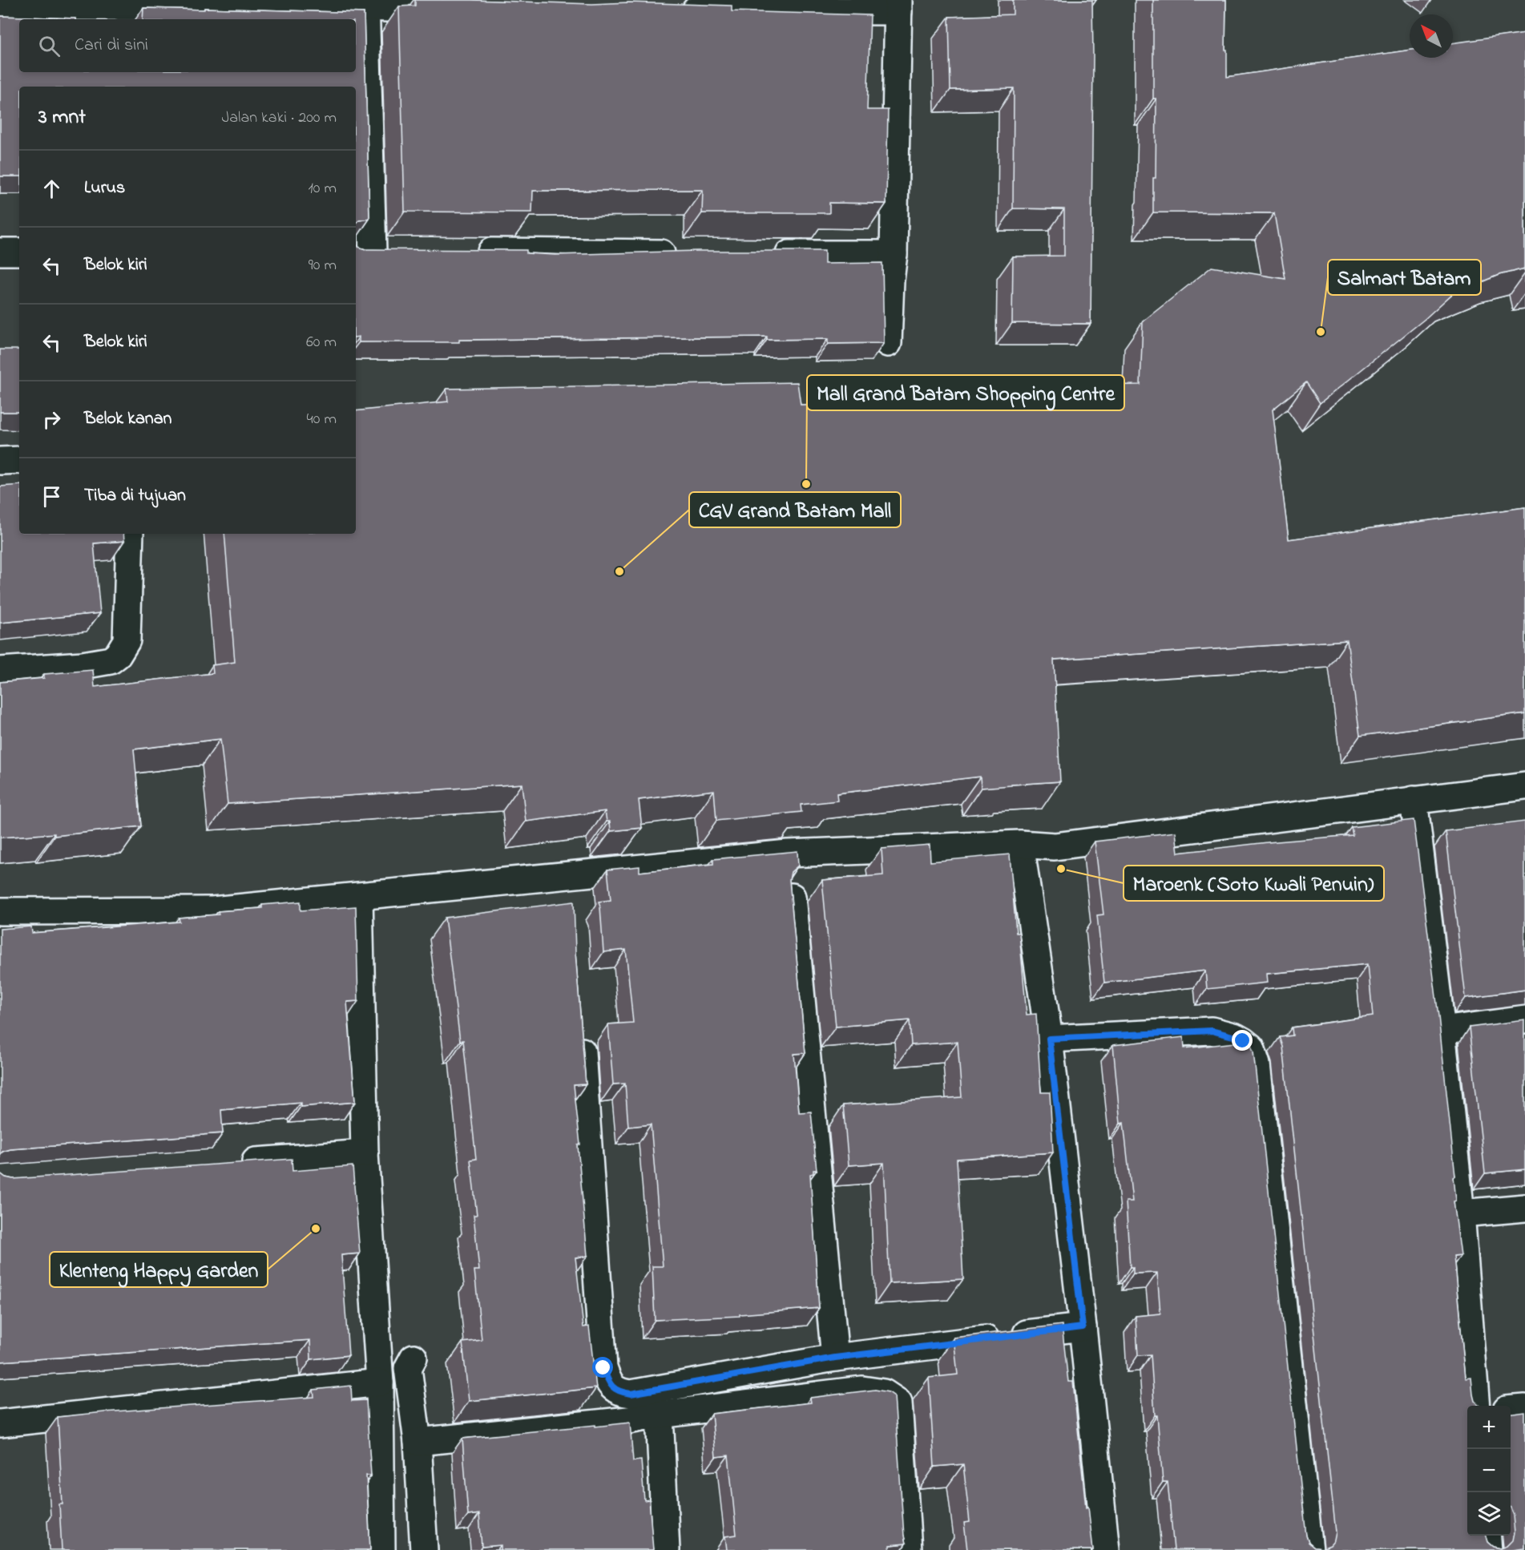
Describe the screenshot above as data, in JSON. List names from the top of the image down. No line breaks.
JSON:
{"places":["Salmart Batam","Mall Grand Batam Shopping Centre","CGV Grand Batam Mall","Maroenk (Soto Kwali Penuin)","Klenteng Happy Garden"],"north":"top left","page":{"search":"Cari di sini","heading":["3 mnt","Jalan kaki · 200 m"],"list":[["Lurus","10 m"],["Belok kiri","90 m"],["Belok kiri","60 m"],["Belok kanan","40 m"],"Tiba di tujuan"],"map_buttons":["+","−"]}}
